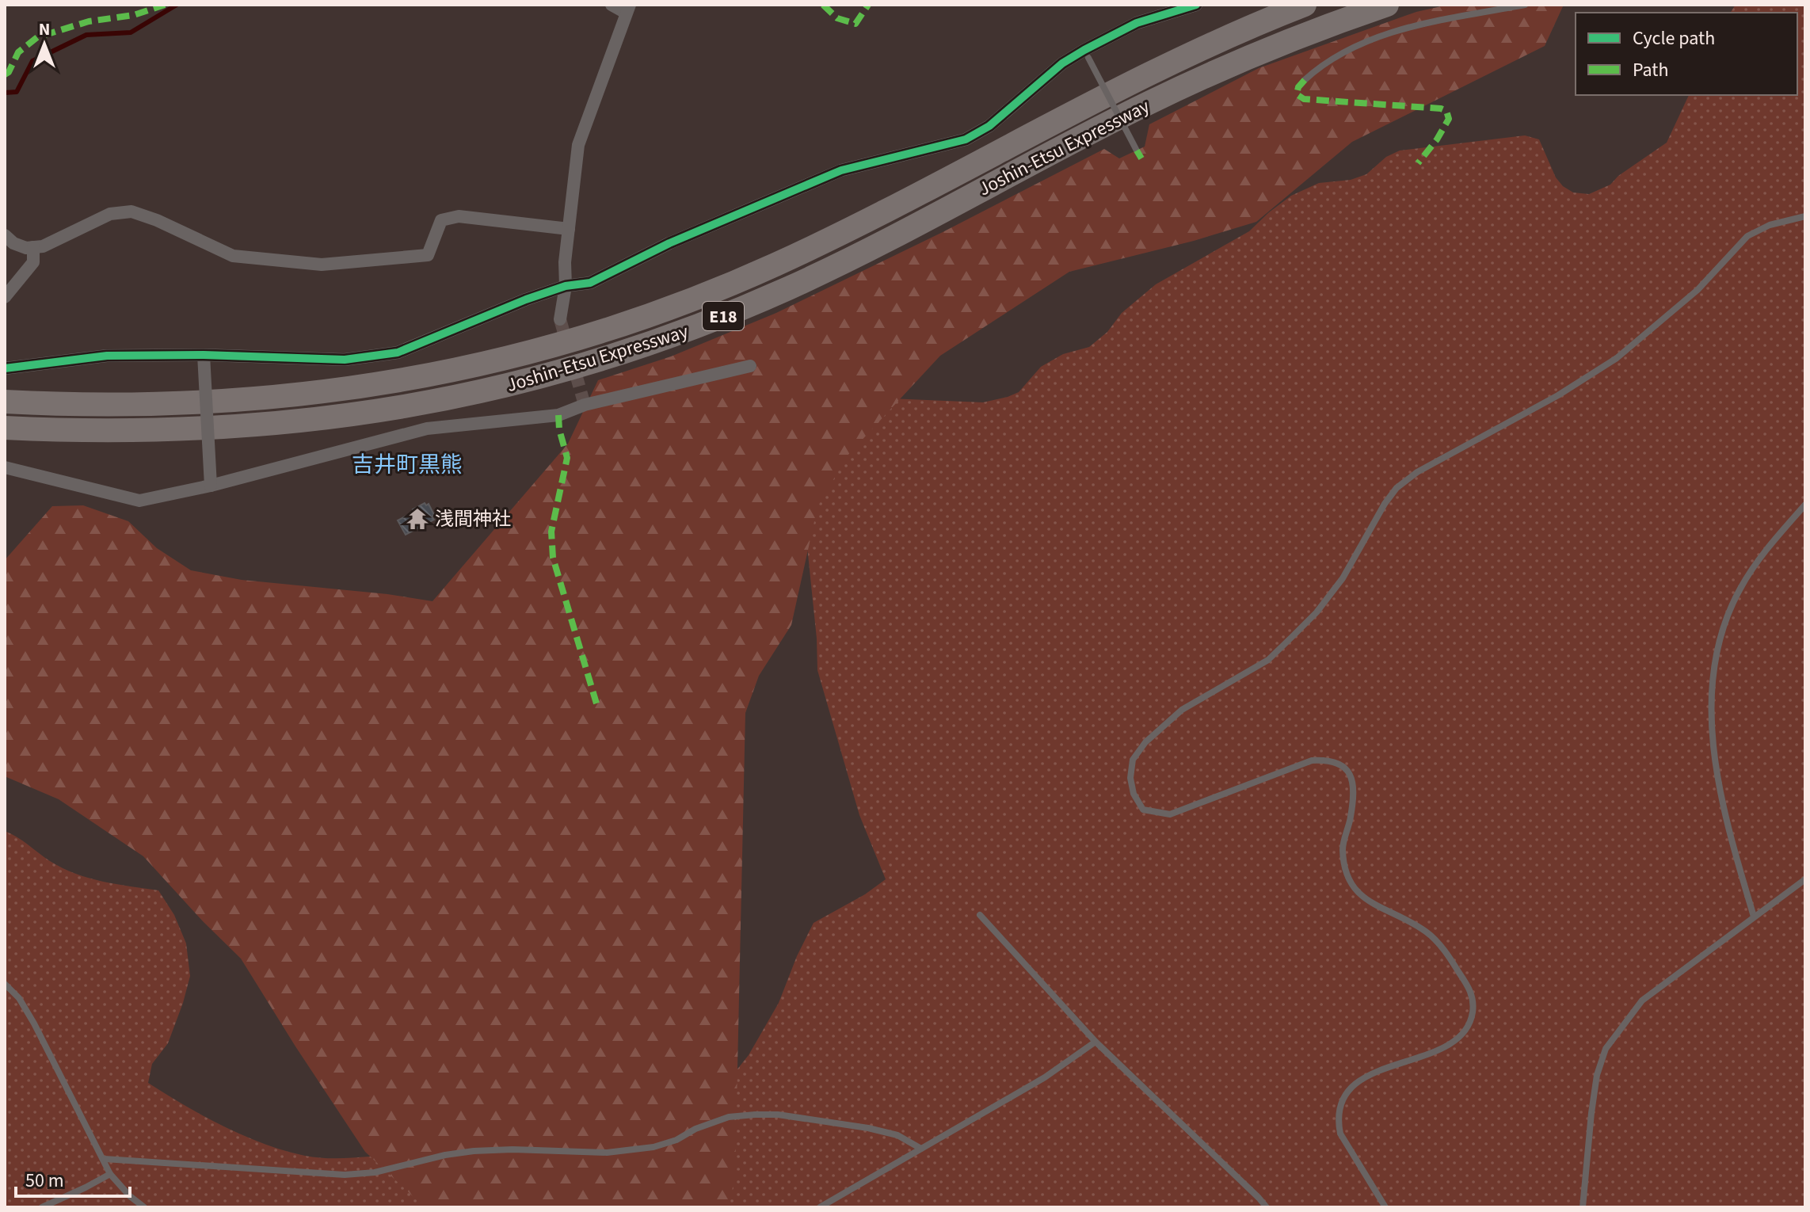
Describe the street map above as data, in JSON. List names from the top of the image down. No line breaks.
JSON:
{"streets":{"highway":["Joshin-Etsu Expressway","E18"]},"districts":["吉井町黒熊"],"places":{"temple":["浅間神社"]},"legend":["Cycle path","Path"],"scale_bar":"50 m","north":"top"}
